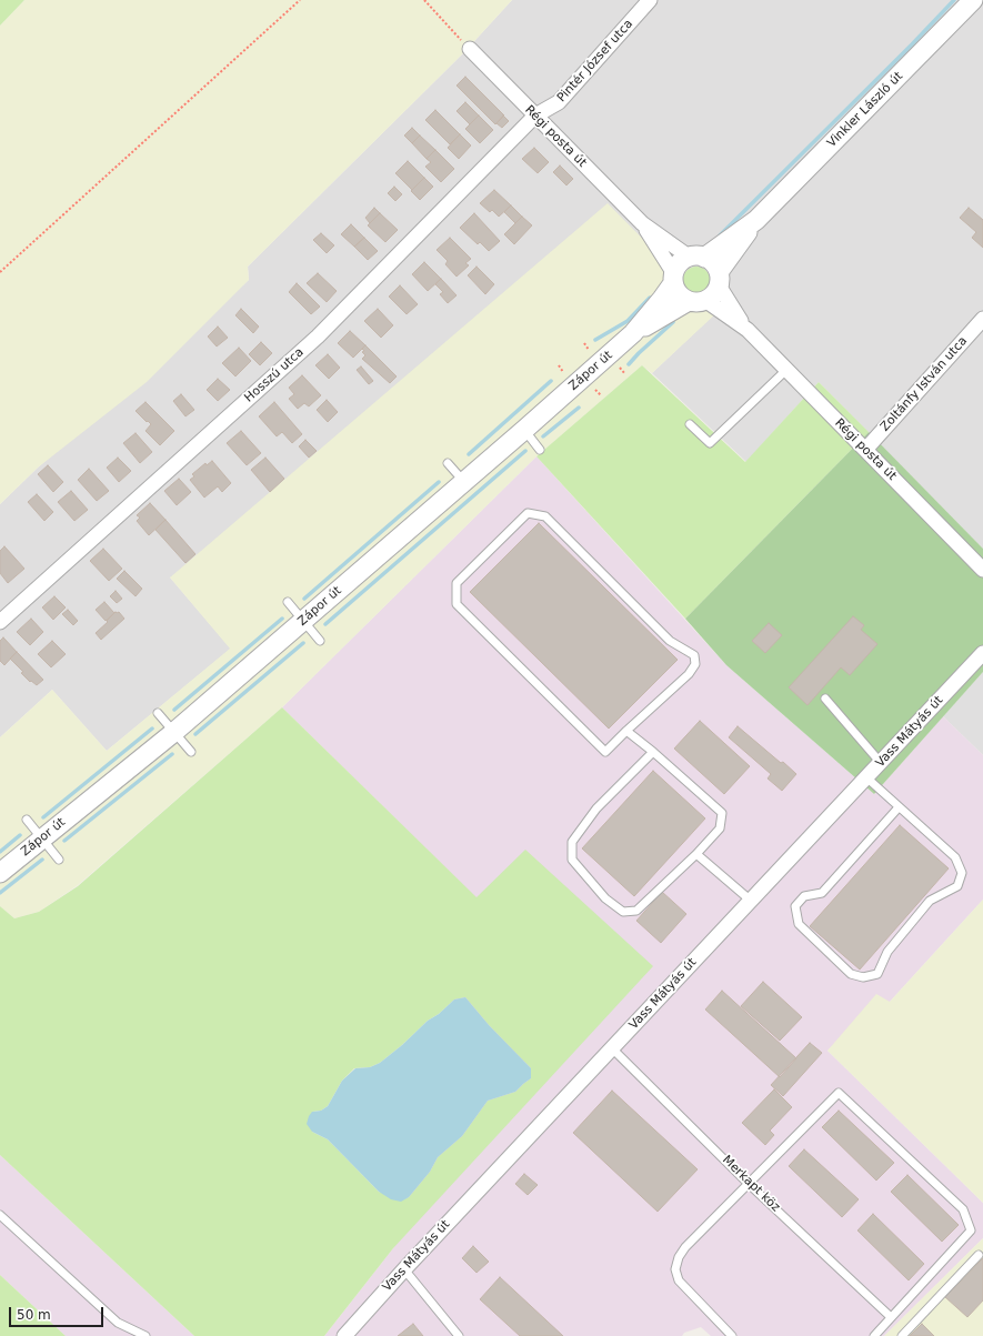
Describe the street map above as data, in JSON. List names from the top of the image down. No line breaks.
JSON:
{"streets":{"street":["Pintér József utca","Vinkler László út","Régi posta út","Zápor út","Hosszú utca","Zoltánfy István utca","Vass Mátyás út"],"lane":["Merkapt köz"]},"crossings":[["Pintér József utca","Régi posta út"],["Pintér József utca","Hosszú utca"],["Vinkler László út","Régi posta út"],["Vinkler László út","Zápor út"],["Régi posta út","Zápor út"],["Régi posta út","Hosszú utca"],["Régi posta út","Zoltánfy István utca"],["Vass Mátyás út","Merkapt köz"]],"scale_bar":"50 m"}
